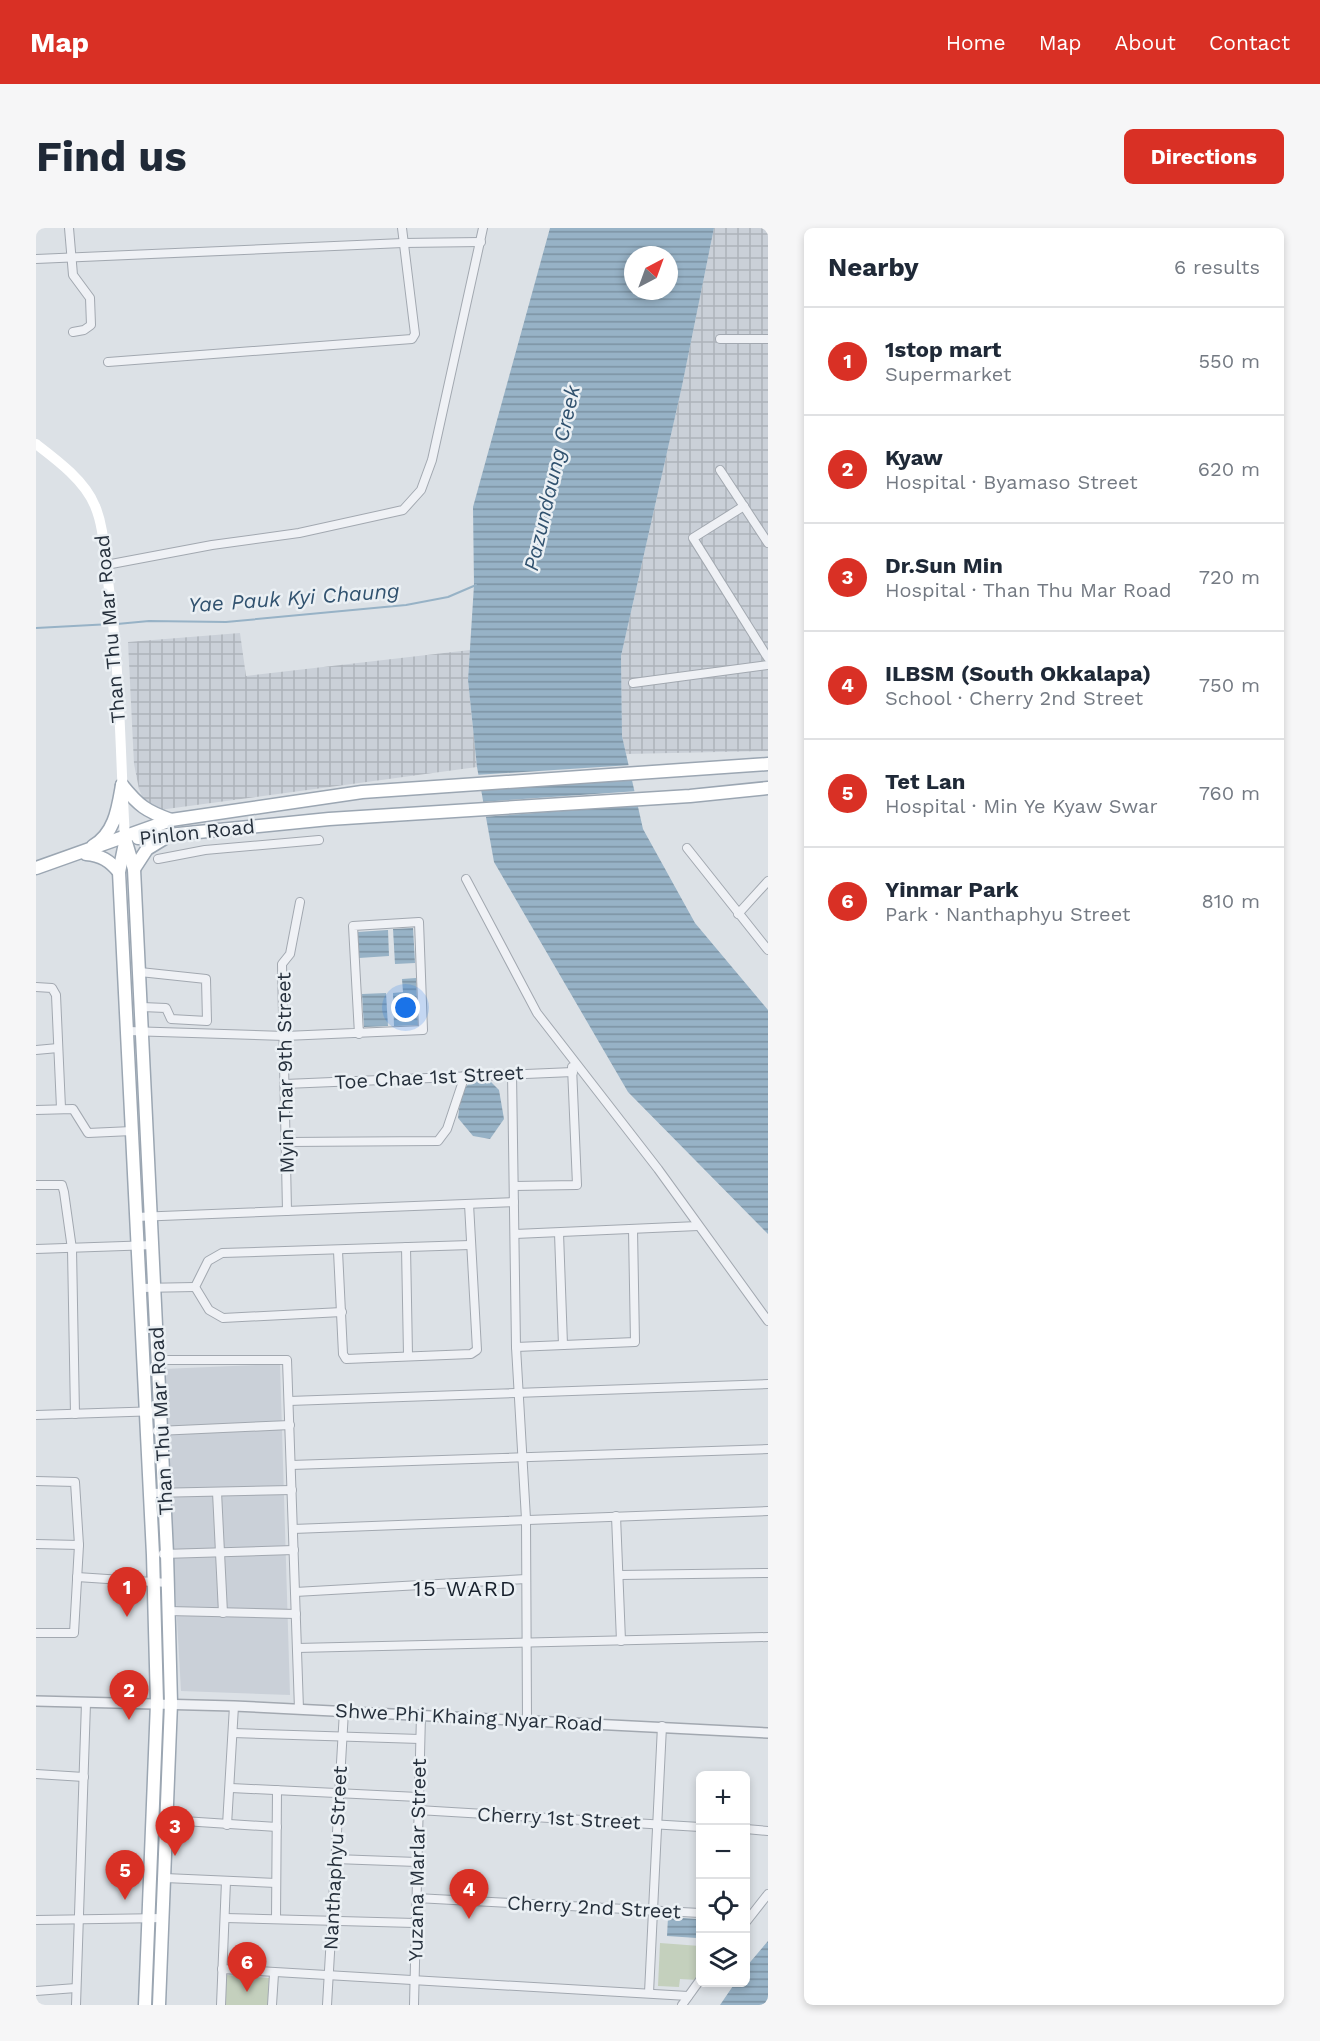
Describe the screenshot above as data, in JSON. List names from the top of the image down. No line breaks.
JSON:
{"streets":{"main road":["Than Thu Mar Road","Pinlon Road"],"street":["Myin Thar 9th Street","Toe Chae 1st Street","Shwe Phi Khaing Nyar Road","Cherry 1st Street","Nanthaphyu Street","Yuzana Marlar Street","Cherry 2nd Street"]},"crossings":[["Than Thu Mar Road","Pinlon Road"],["Than Thu Mar Road","Shwe Phi Khaing Nyar Road"],["Myin Thar 9th Street","Toe Chae 1st Street"],["Shwe Phi Khaing Nyar Road","Nanthaphyu Street"],["Shwe Phi Khaing Nyar Road","Yuzana Marlar Street"],["Cherry 1st Street","Yuzana Marlar Street"],["Yuzana Marlar Street","Cherry 2nd Street"]],"districts":["15 WARD"],"water":["Pazundaung Creek","Yae Pauk Kyi Chaung"],"north":"top right","page":{"header":"Map","nav":["Home","Map","About","Contact"],"buttons":"Directions","title":"Find us","heading":["Nearby","6 results"],"list":[{"mark":"1","name":"1stop mart","note":"Supermarket","value":"550 m"},{"mark":"2","name":"Kyaw","note":"Hospital · Byamaso Street","value":"620 m"},{"mark":"3","name":"Dr.Sun Min","note":"Hospital · Than Thu Mar Road","value":"720 m"},{"mark":"4","name":"ILBSM (South Okkalapa)","note":"School · Cherry 2nd Street","value":"750 m"},{"mark":"5","name":"Tet Lan","note":"Hospital · Min Ye Kyaw Swar","value":"760 m"},{"mark":"6","name":"Yinmar Park","note":"Park · Nanthaphyu Street","value":"810 m"}],"pins":["1","2","3","5","4","6"],"map_buttons":["+","−"]}}
